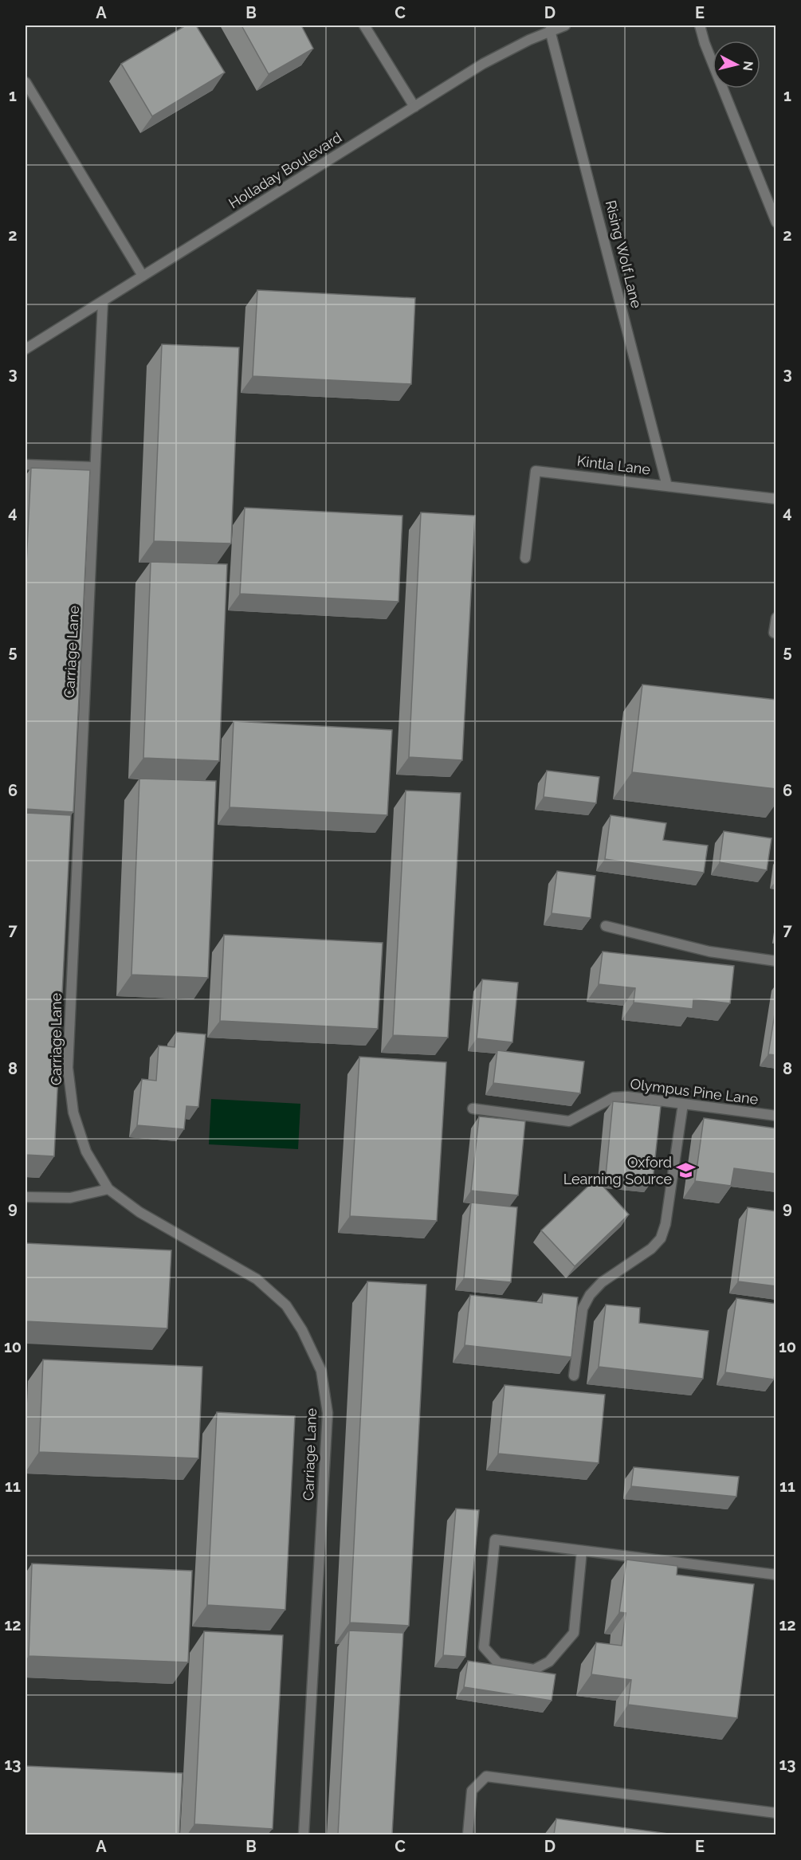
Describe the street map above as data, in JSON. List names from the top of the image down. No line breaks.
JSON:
{"streets":{"street":["Holladay Boulevard","Rising Wolf Lane","Kintla Lane","Carriage Lane","Olympus Pine Lane"]},"crossings":[["Holladay Boulevard","Rising Wolf Lane"],["Holladay Boulevard","Carriage Lane"],["Rising Wolf Lane","Kintla Lane"]],"places":{"school or university":["Oxford Learning Source"]},"north":"right","grid":{"columns":["A","B","C","D","E"],"rows":["1","2","3","4","5","6","7","8","9","10","11","12","13"]}}
